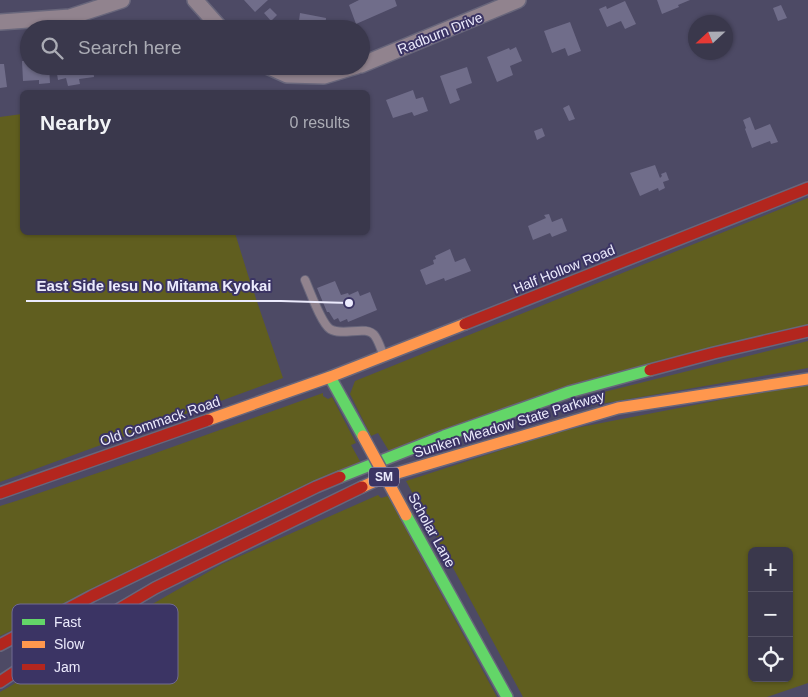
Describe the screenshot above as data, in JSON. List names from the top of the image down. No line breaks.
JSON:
{"streets":{"main road":["Half Hollow Road","Old Commack Road","Sunken Meadow State Parkway","SM","Scholar Lane"],"street":["Radburn Drive"]},"crossings":[["Half Hollow Road","Old Commack Road"],["Half Hollow Road","Scholar Lane"],["Old Commack Road","Scholar Lane"]],"places":["East Side Iesu No Mitama Kyokai"],"legend":["Fast","Slow","Jam"],"north":"left","page":{"search":"Search here","heading":["Nearby","0 results"],"map_buttons":["+","−"]}}
